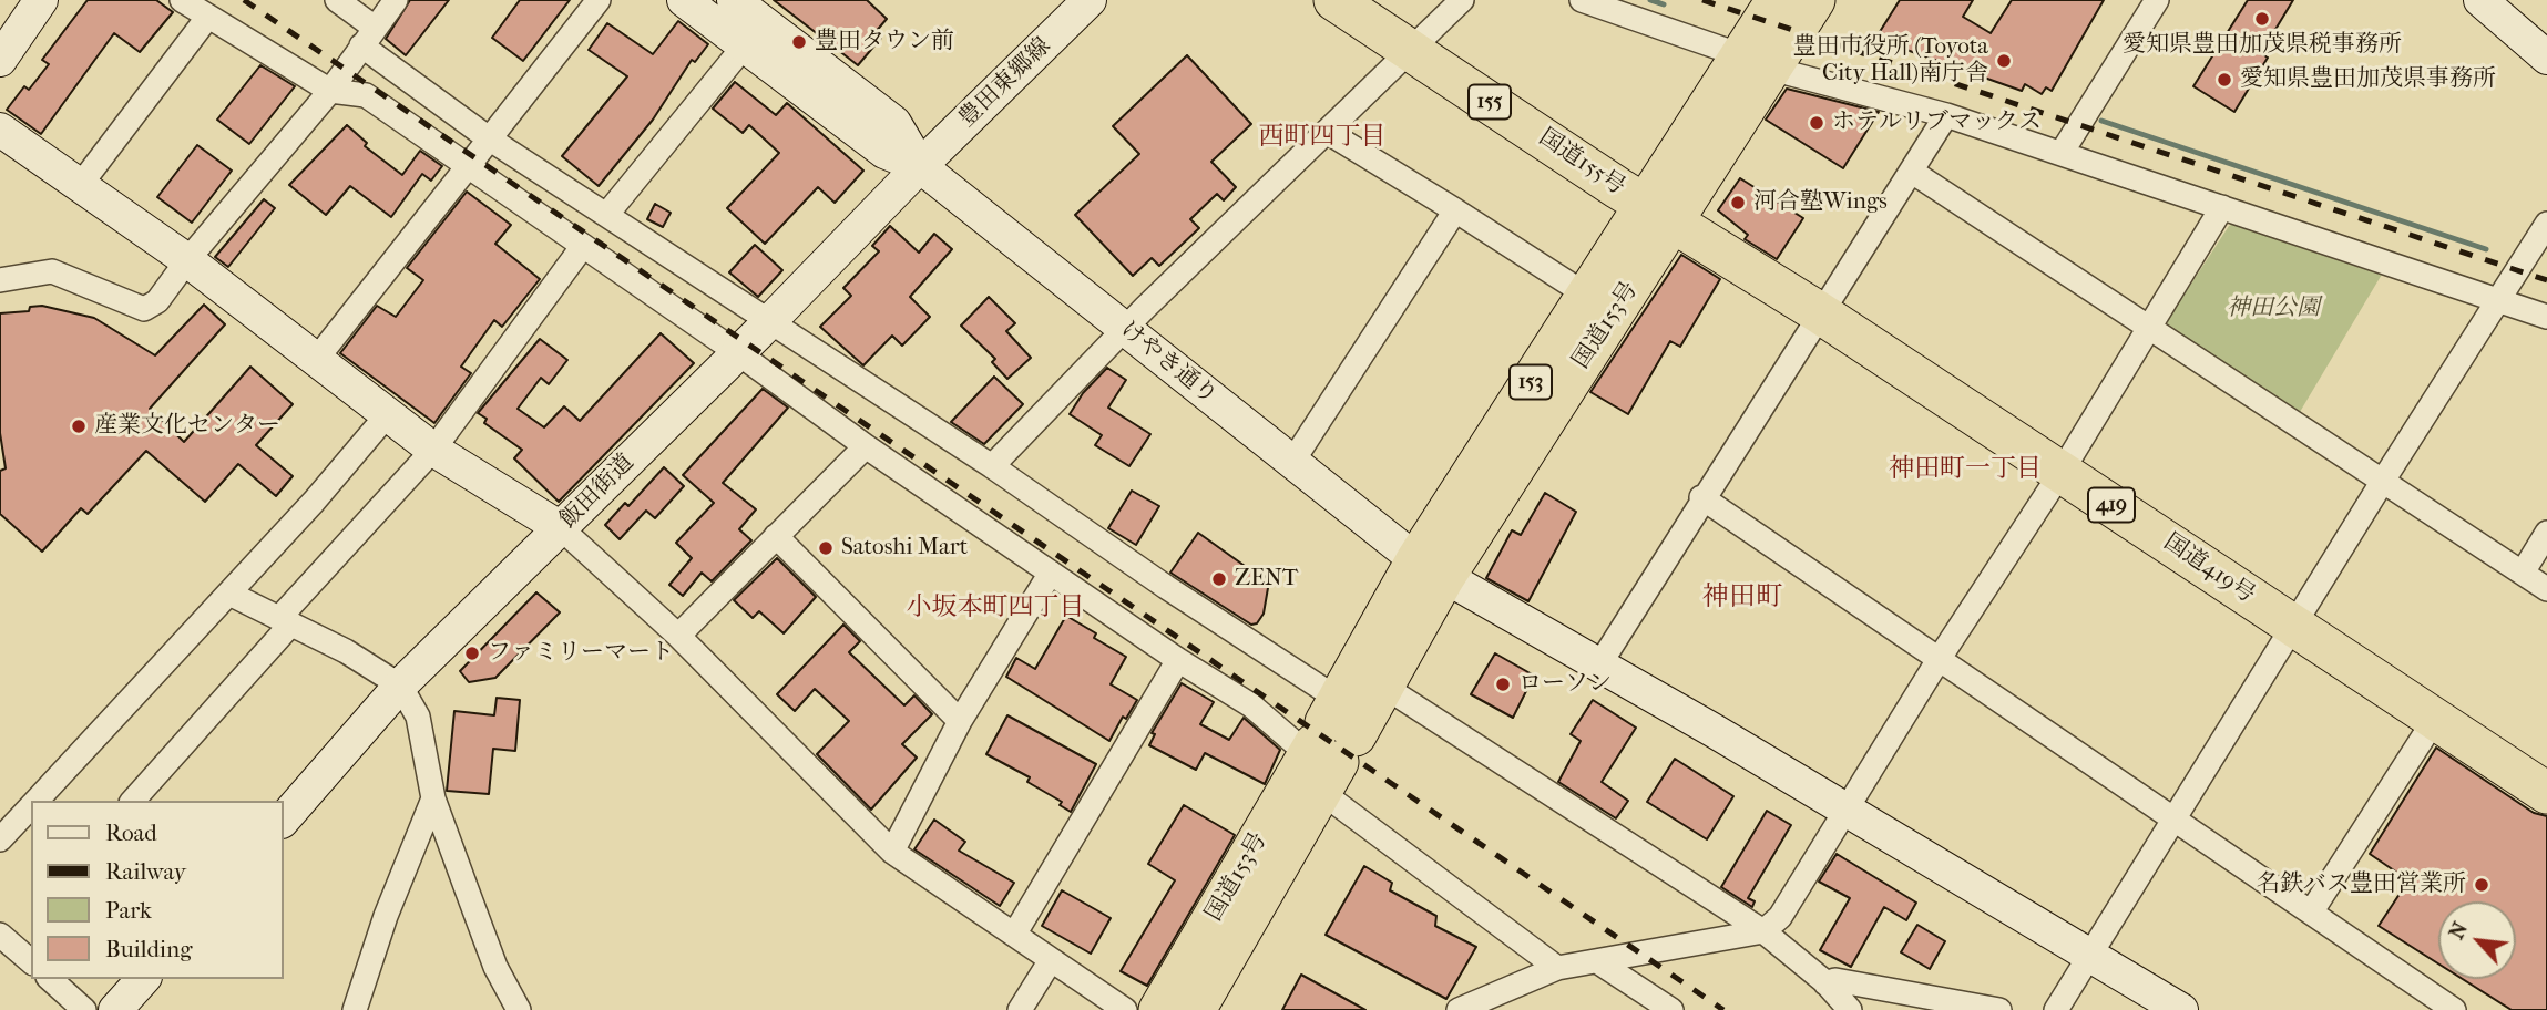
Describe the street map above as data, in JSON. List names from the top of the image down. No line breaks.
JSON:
{"streets":{"highway":["155","国道155号","国道153号","153","419","国道419号"],"street":["豊田東郷線","けやき通り","飯田街道"]},"crossings":[["豊田東郷線","けやき通り"],["豊田東郷線","飯田街道"],["国道155号","国道153号"],["国道155号","国道419号"],["国道153号","けやき通り"],["国道153号","国道419号"],["けやき通り","飯田街道"]],"districts":["西町四丁目","神田町一丁目","神田町","小坂本町四丁目"],"parks":["神田公園"],"places":["愛知県豊田加茂県税事務所","豊田タウン前","豊田市役所 (Toyota City Hall)南庁舎","愛知県豊田加茂県事務所","ホテルリブマックス","河合塾Wings","産業文化センター","Satoshi Mart","ZENT","ファミリーマート","ローソン","名鉄バス豊田営業所"],"legend":["Road","Railway","Park","Building"],"north":"top left"}
